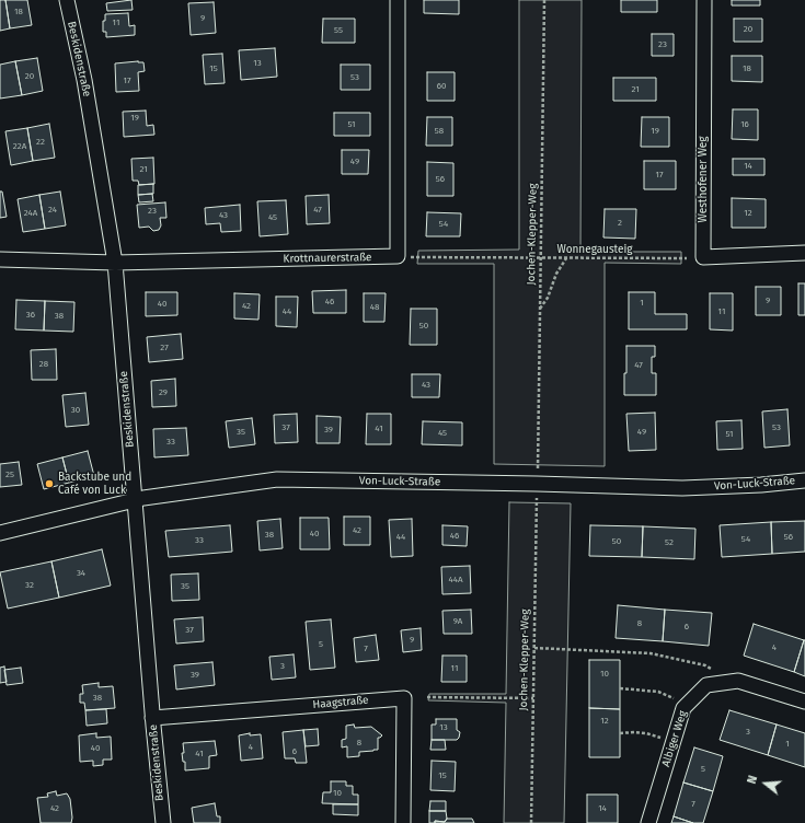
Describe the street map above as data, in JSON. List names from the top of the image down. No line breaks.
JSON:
{"streets":{"street":["Beskidenstraße","Westhofener Weg","Krottnaurerstraße","Von-Luck-Straße","Haagstraße","Albiger Weg"],"path":["Jochen-Klepper-Weg","Wonnegausteig"]},"crossings":[["Beskidenstraße","Krottnaurerstraße"],["Beskidenstraße","Von-Luck-Straße"],["Beskidenstraße","Haagstraße"],["Jochen-Klepper-Weg","Wonnegausteig"],["Wonnegausteig","Krottnaurerstraße"]],"places":["Backstube und Café von Luck"],"house_numbers":["18","9","11","20","55","23","13","15","18","20","53","17","60","21","19","51","16","58","19","22","22A","49","14","21","17","56","24","47","23","24A","12","43","45","2","54","9","46","1","40","42","48","44","11","36","38","50","27","28","47","43","29","30","37","53","41","39","35","49","45","51","33","25","42","40","38","46","44","56","54","33","50","52","34","44A","32","35","9A","8","6","37","9","5","4","7","3","11","10","39","38","12","13","3","8","1","4","40","6","41","5","15","10","7","42","14"],"north":"left"}
